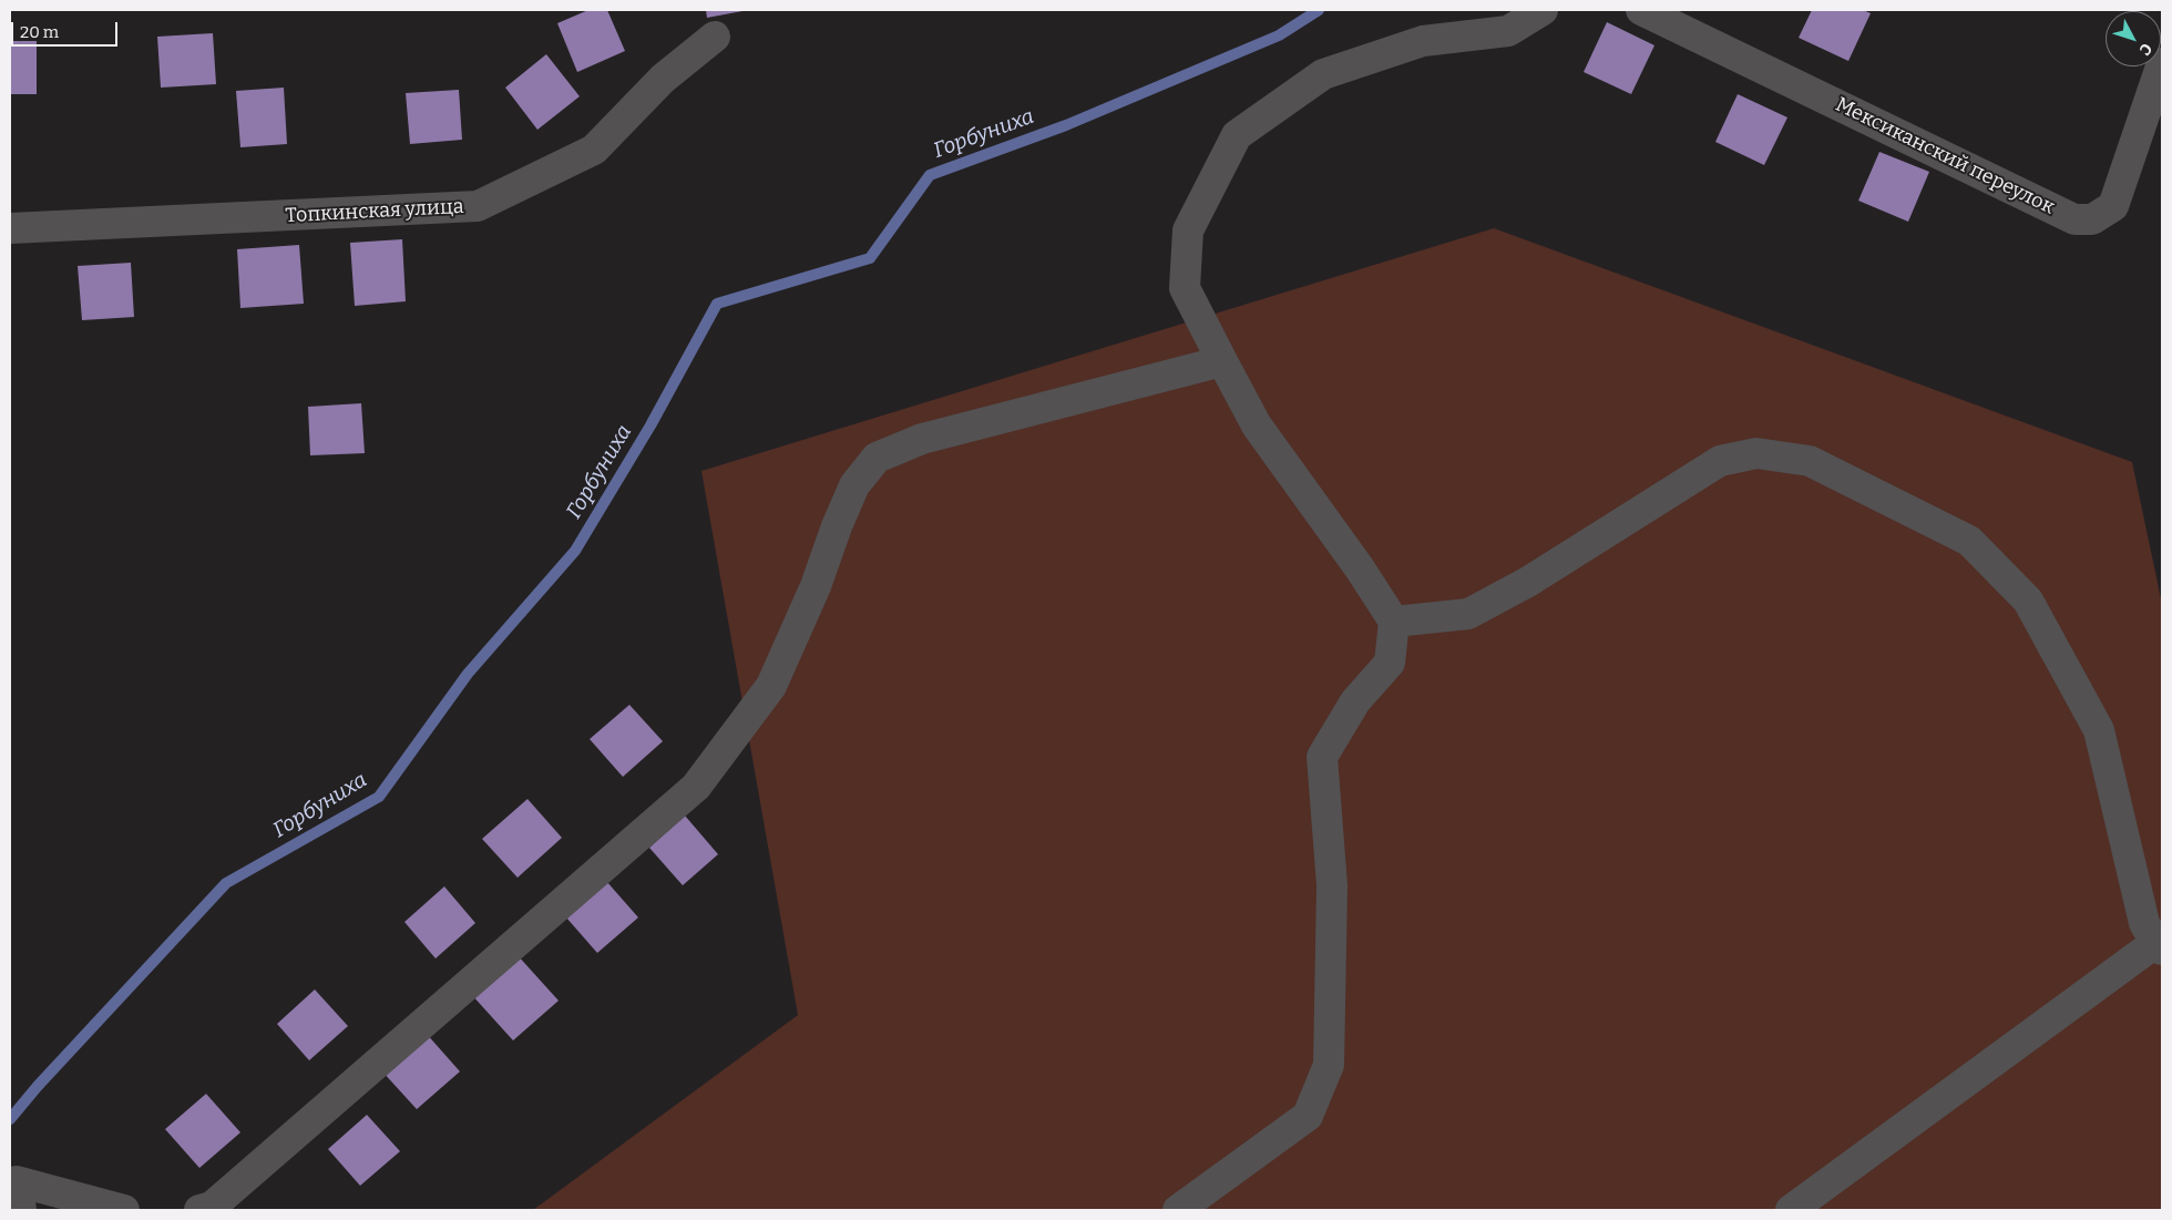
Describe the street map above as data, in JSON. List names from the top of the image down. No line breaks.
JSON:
{"streets":{"street":["Мексиканский переулок","Топкинская улица"]},"water":["Горбуниха"],"scale_bar":"20 m","north":"bottom right"}
